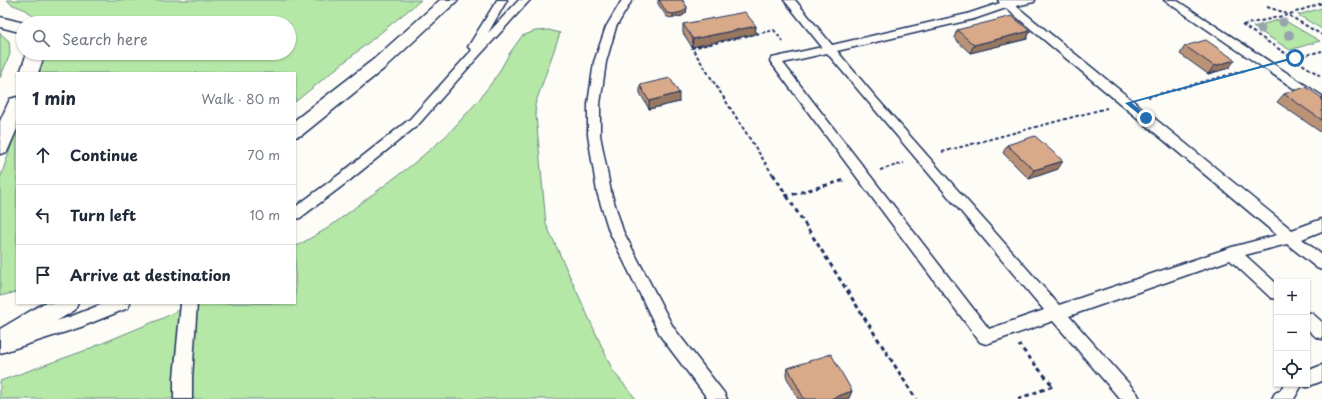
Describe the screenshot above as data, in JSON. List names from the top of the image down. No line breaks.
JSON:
{"page":{"search":"Search here","heading":["1 min","Walk · 80 m"],"list":[["Continue","70 m"],["Turn left","10 m"],"Arrive at destination"],"map_buttons":["+","−"]}}
